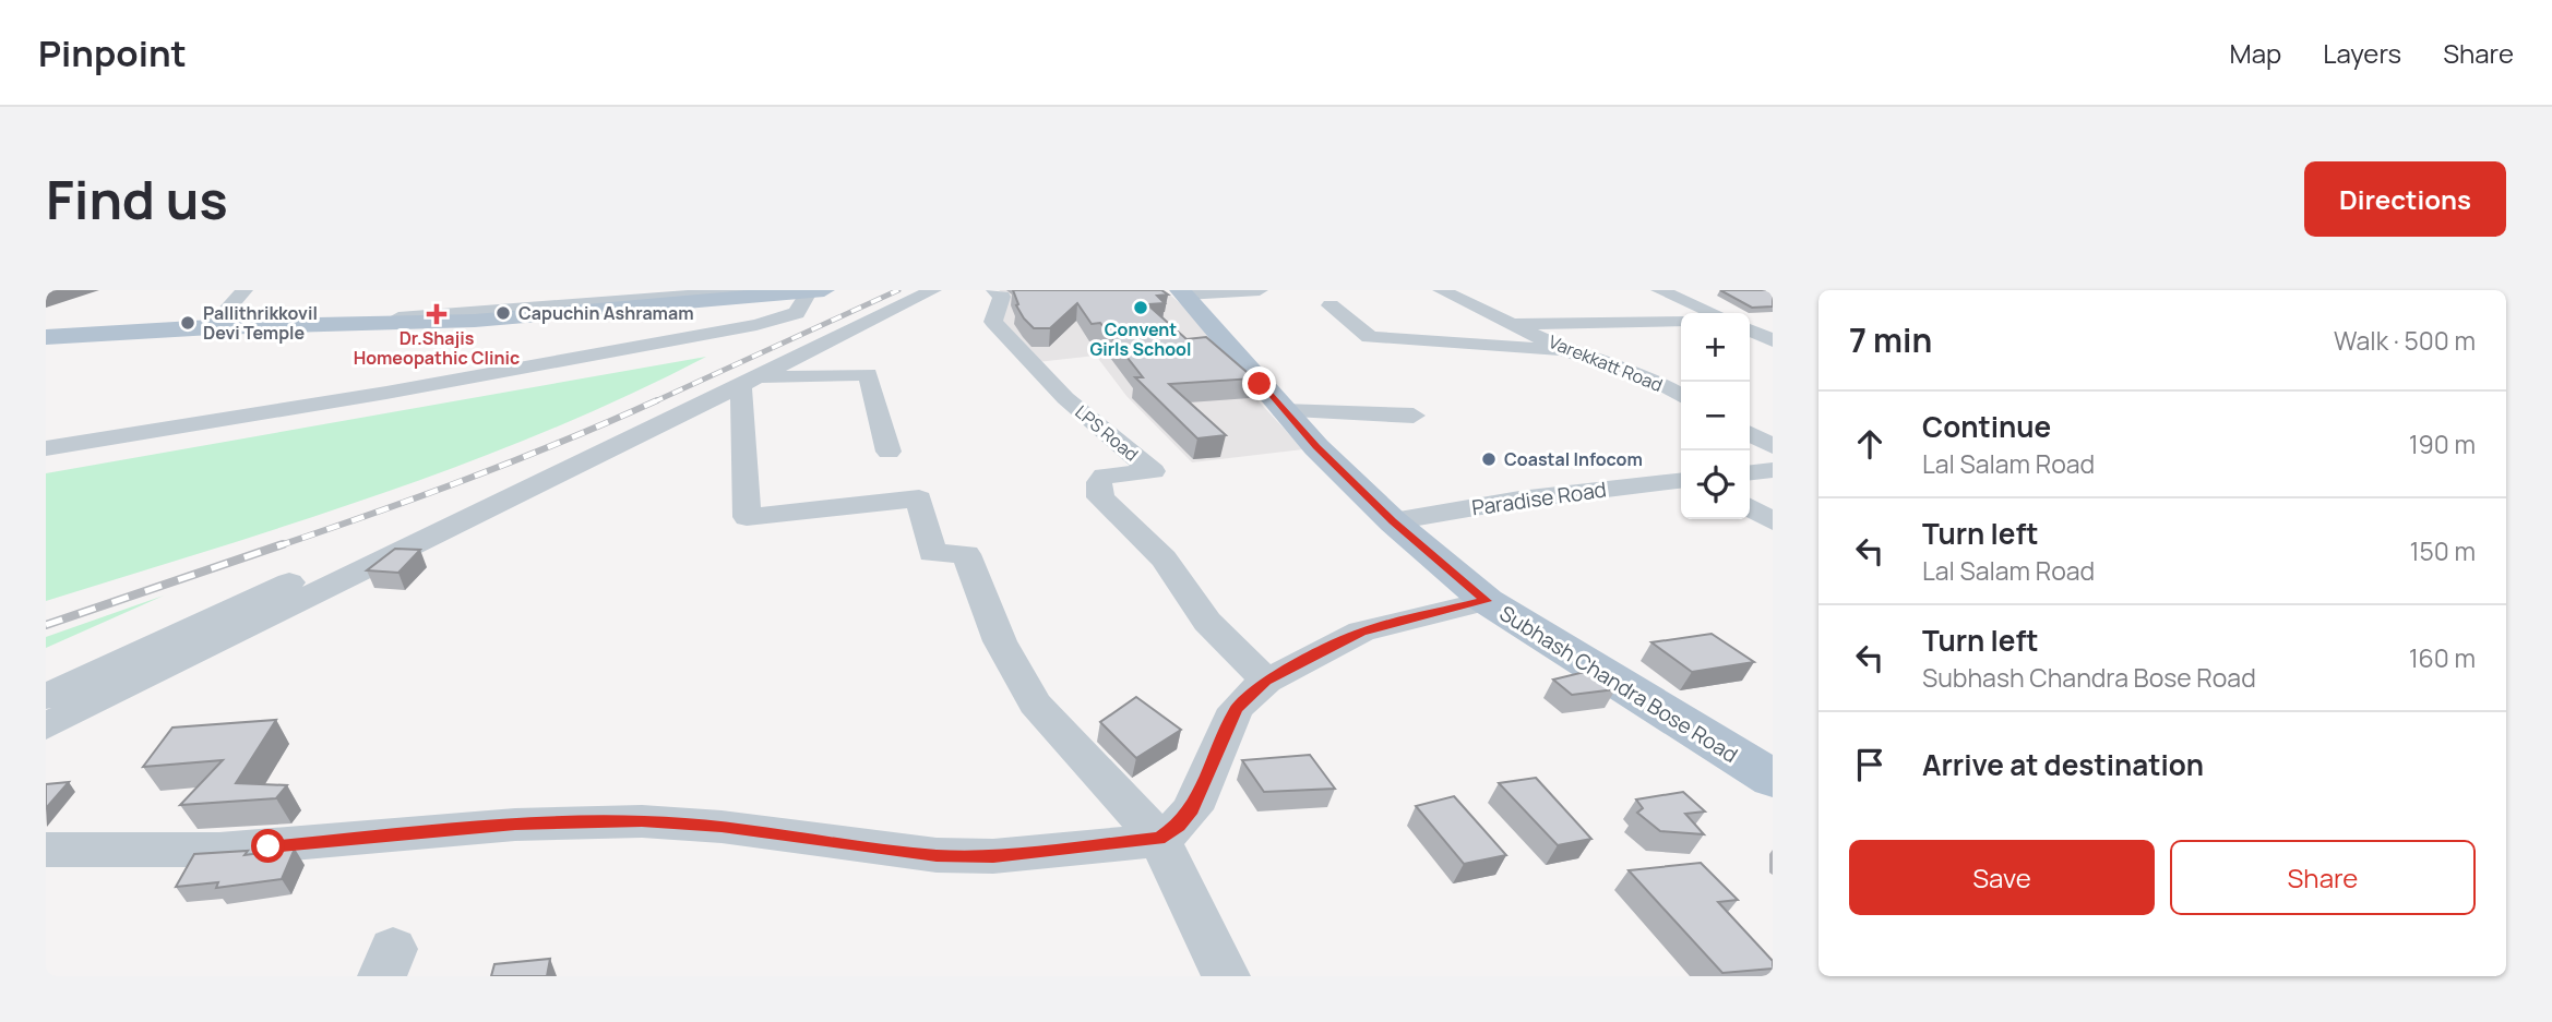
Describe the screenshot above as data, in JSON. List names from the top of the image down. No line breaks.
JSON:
{"streets":{"main road":["Subhash Chandra Bose Road"],"street":["Varekkatt Road","LPS Road","Paradise Road"]},"crossings":[["Paradise Road","Subhash Chandra Bose Road"]],"places":{"other":["Convent Girls School","Capuchin Ashramam","Pallithrikkovil Devi Temple","Coastal Infocom"],"health":["Dr.Shajis Homeopathic Clinic"]},"page":{"header":"Pinpoint","nav":["Map","Layers","Share"],"buttons":["Directions",["Save","Share"]],"title":"Find us","heading":["7 min","Walk · 500 m"],"map_buttons":["+","−"],"list":[["Continue","Lal Salam Road","190 m"],["Turn left","Lal Salam Road","150 m"],["Turn left","Subhash Chandra Bose Road","160 m"],"Arrive at destination"]}}
